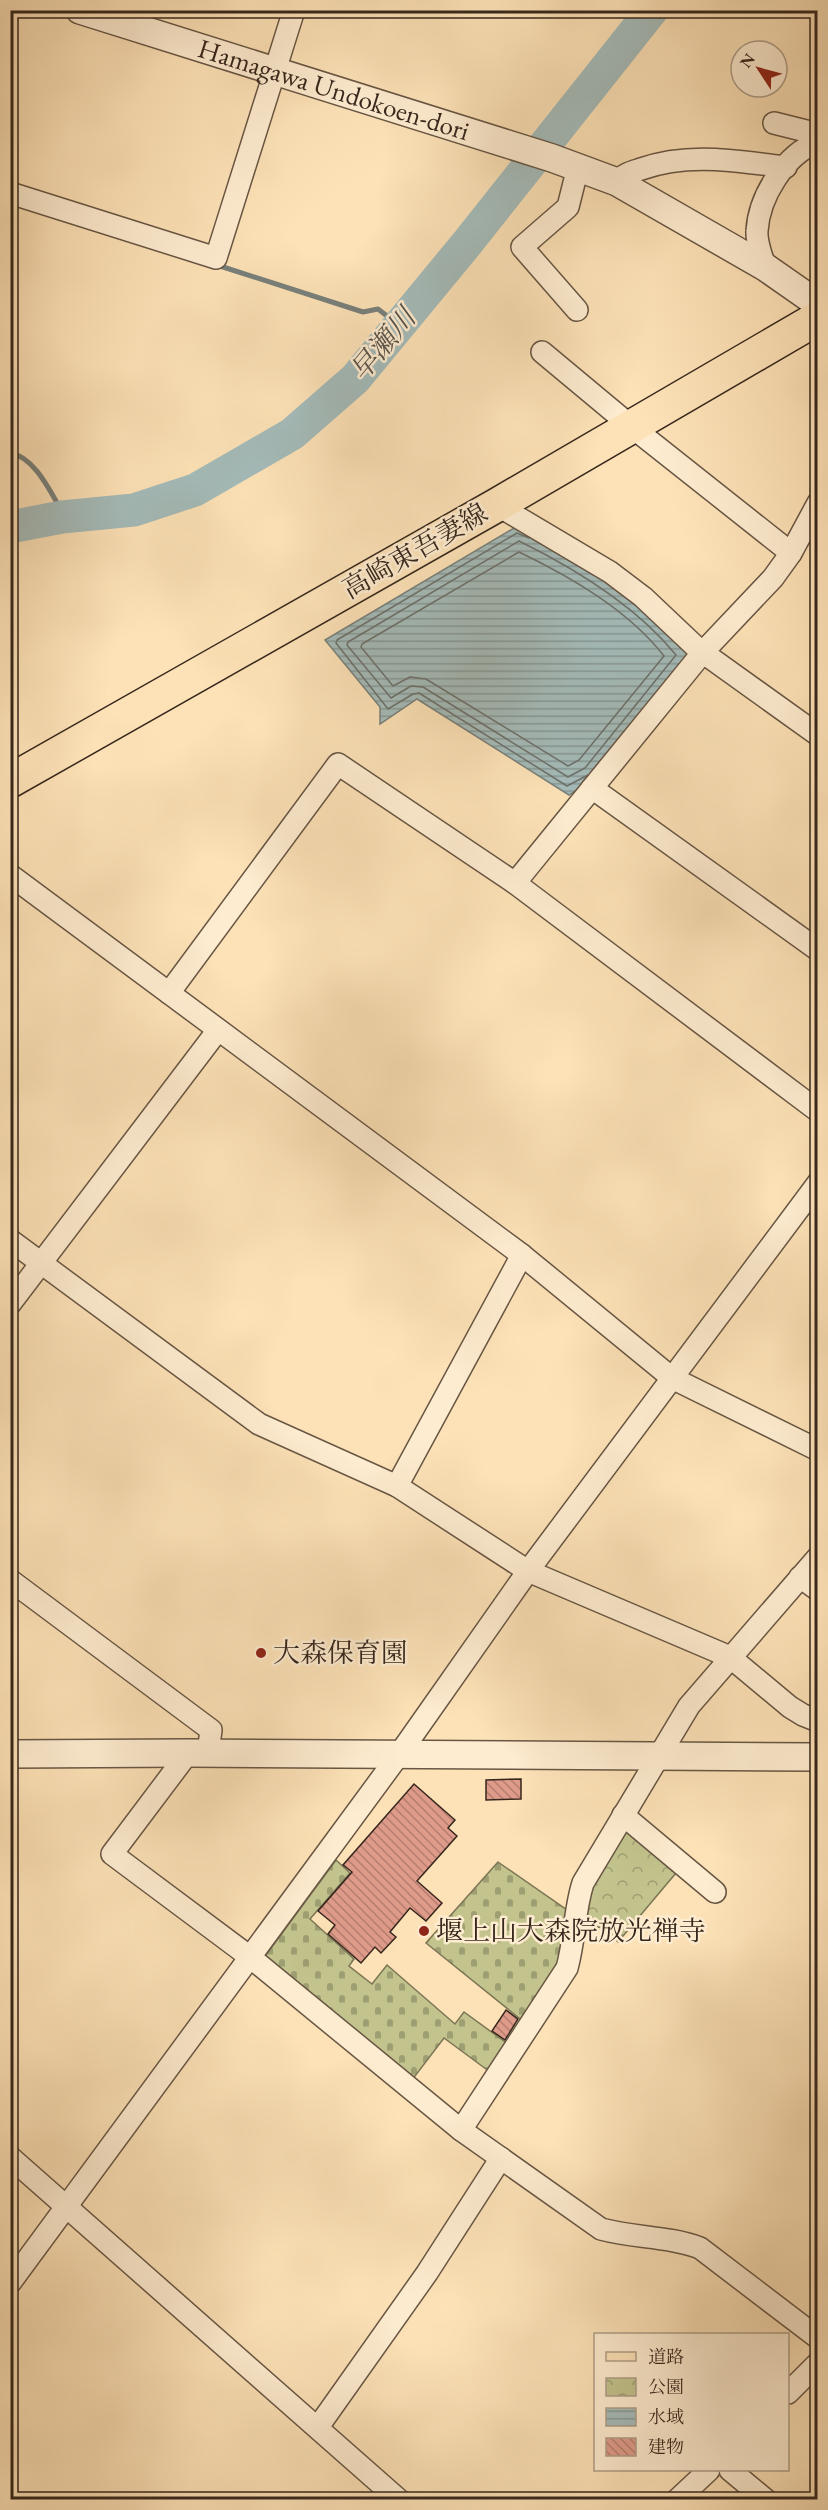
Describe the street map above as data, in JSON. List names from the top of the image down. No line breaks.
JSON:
{"streets":{"main road":["高崎東吾妻線"],"street":["Hamagawa Undokoen-dori"]},"water":["早瀬川"],"places":["大森保育園","堰上山大森院放光禅寺"],"legend":["道路","公園","水域","建物"],"north":"top left"}
